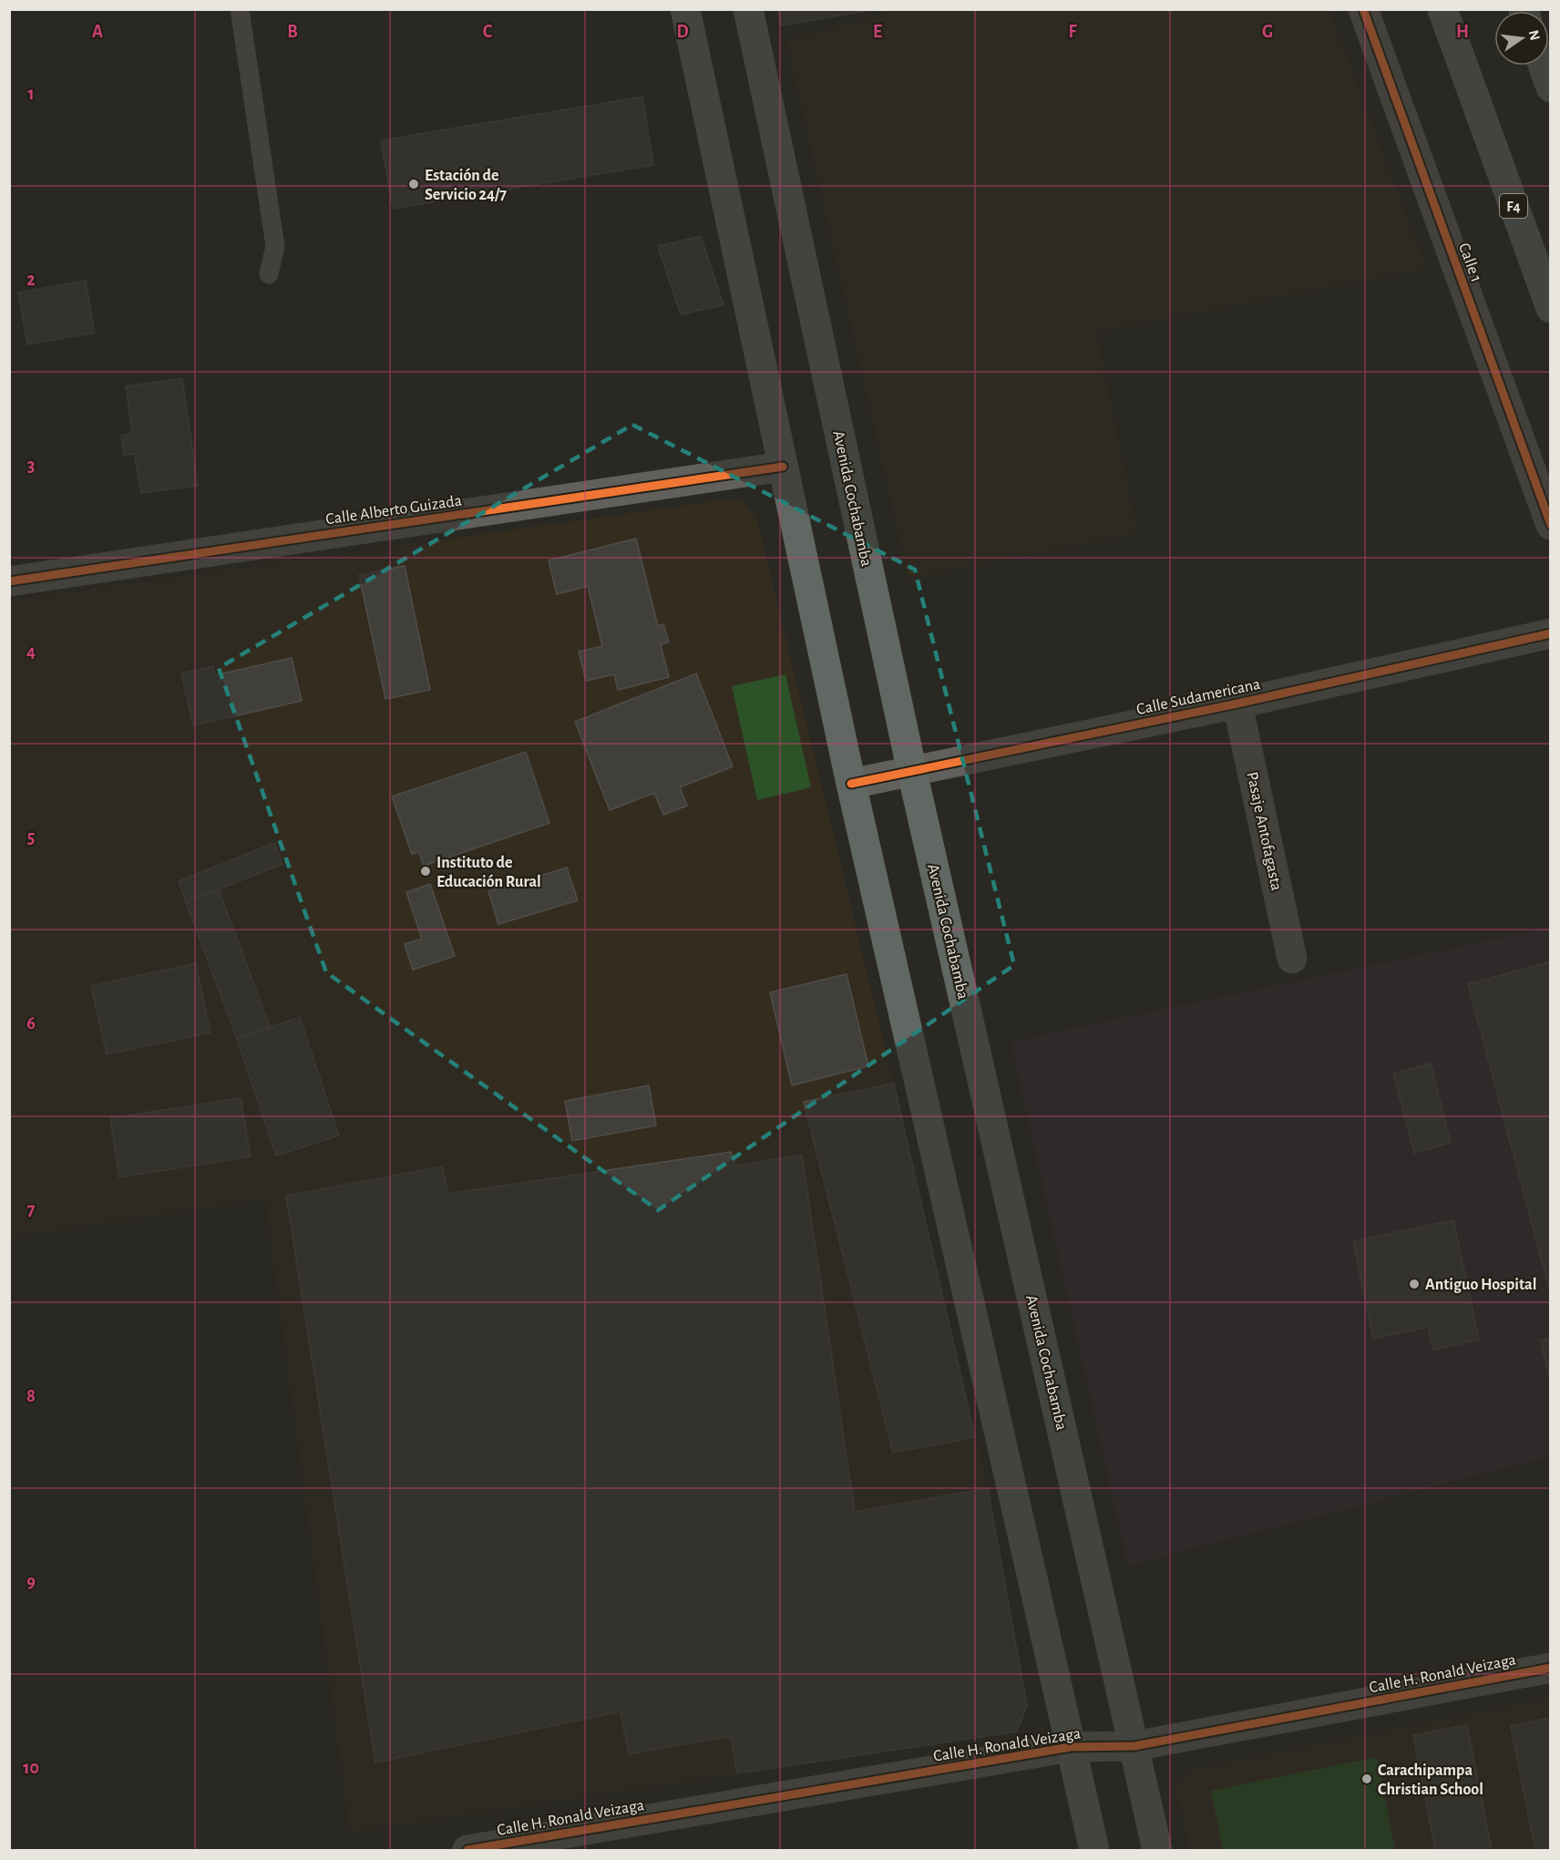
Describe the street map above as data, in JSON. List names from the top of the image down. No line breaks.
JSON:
{"streets":{"highway":["F4"],"main road":["Avenida Cochabamba"],"street":["Calle 1","Calle Alberto Guizada","Calle Sudamericana","Pasaje Antofagasta","Calle H. Ronald Veizaga"]},"crossings":[["Avenida Cochabamba","Calle Sudamericana"],["Avenida Cochabamba","Calle H. Ronald Veizaga"],["Calle Sudamericana","Pasaje Antofagasta"]],"places":["Estación de Servicio 24/7","Instituto de Educación Rural","Antiguo Hospital","Carachipampa Christian School"],"north":"right","grid":{"columns":["A","B","C","D","E","F","G","H"],"rows":["1","2","3","4","5","6","7","8","9","10"]}}
